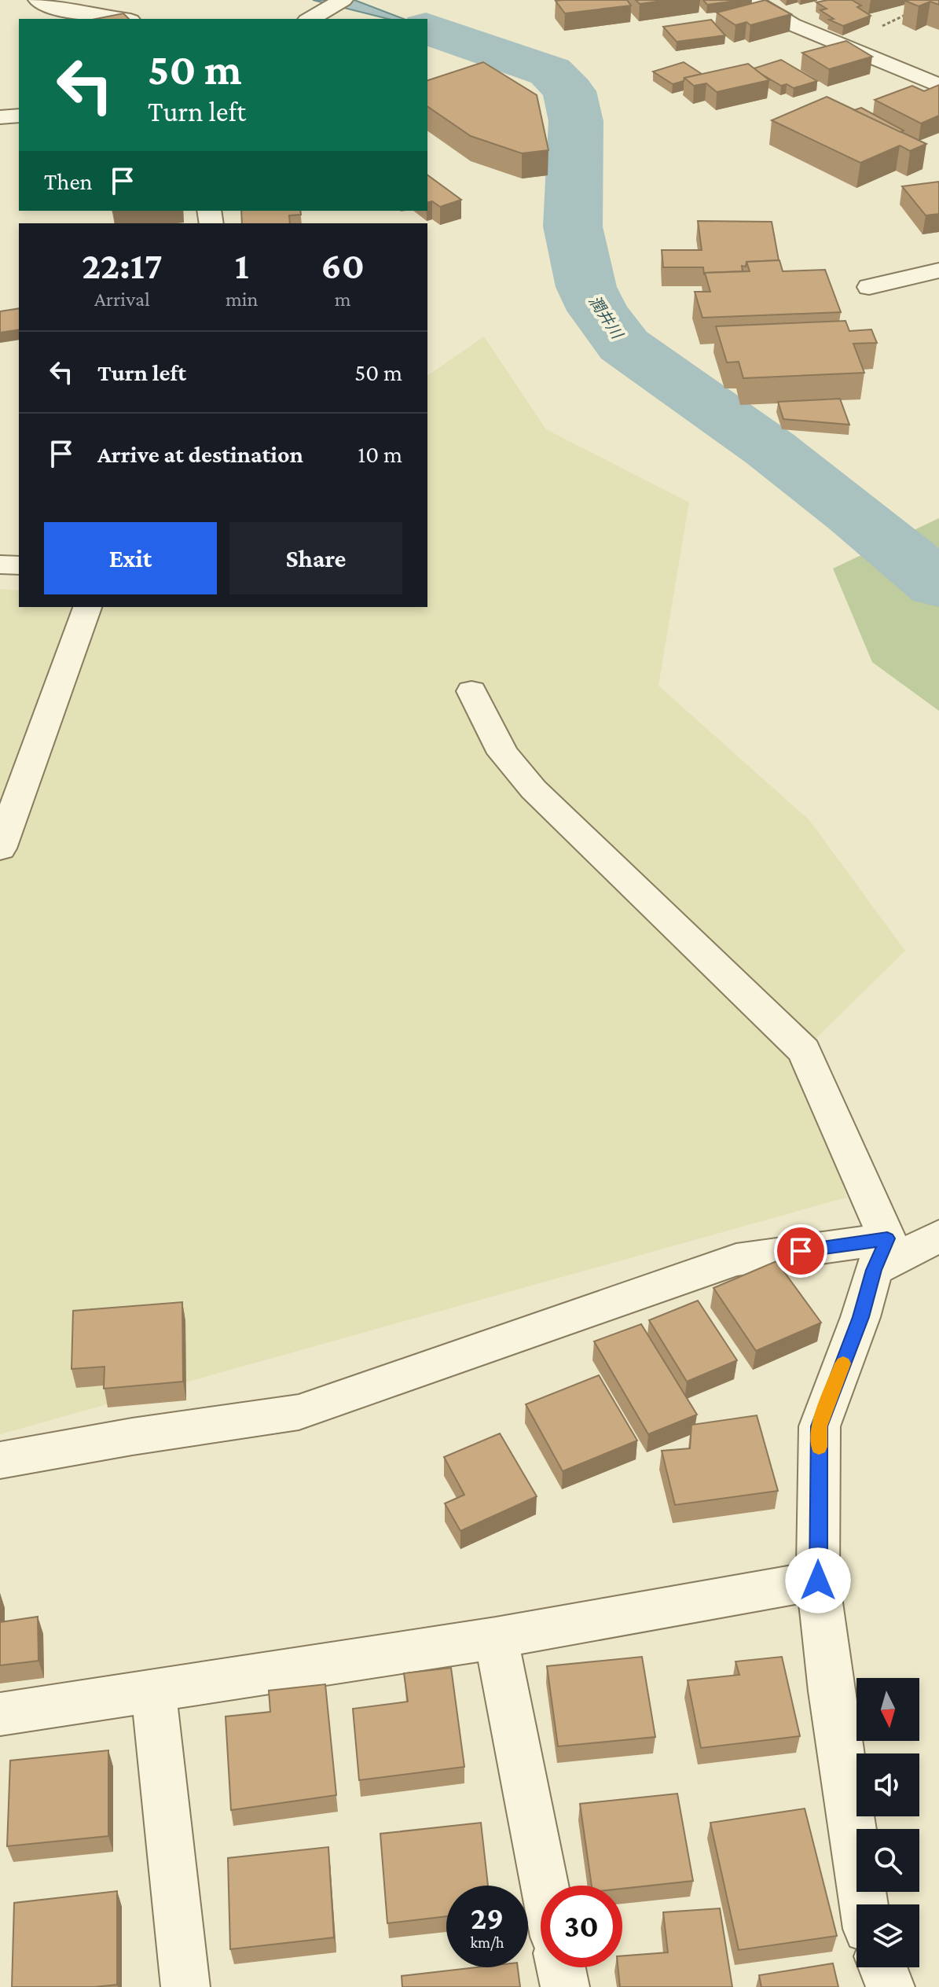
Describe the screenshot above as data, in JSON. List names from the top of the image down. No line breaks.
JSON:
{"water":["潤井川"],"north":"bottom","page":{"turn":["50 m","Turn left"],"then":"Then","eta":["22:17","Arrival","1","min","60","m"],"list":[{"name":"Turn left","value":"50 m"},{"name":"Arrive at destination","value":"10 m"}],"buttons":["Exit","Share"],"speed":"29 km/h","limit":"30"}}
